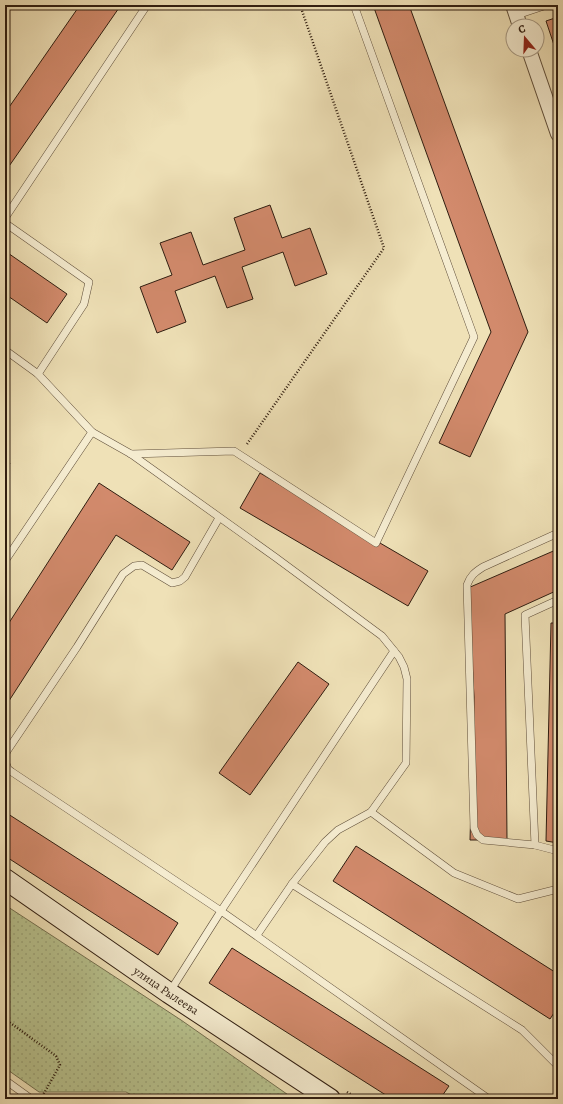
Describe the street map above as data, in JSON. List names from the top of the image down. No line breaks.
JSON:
{"streets":{"street":["улица Рылеева"]},"north":"top"}
